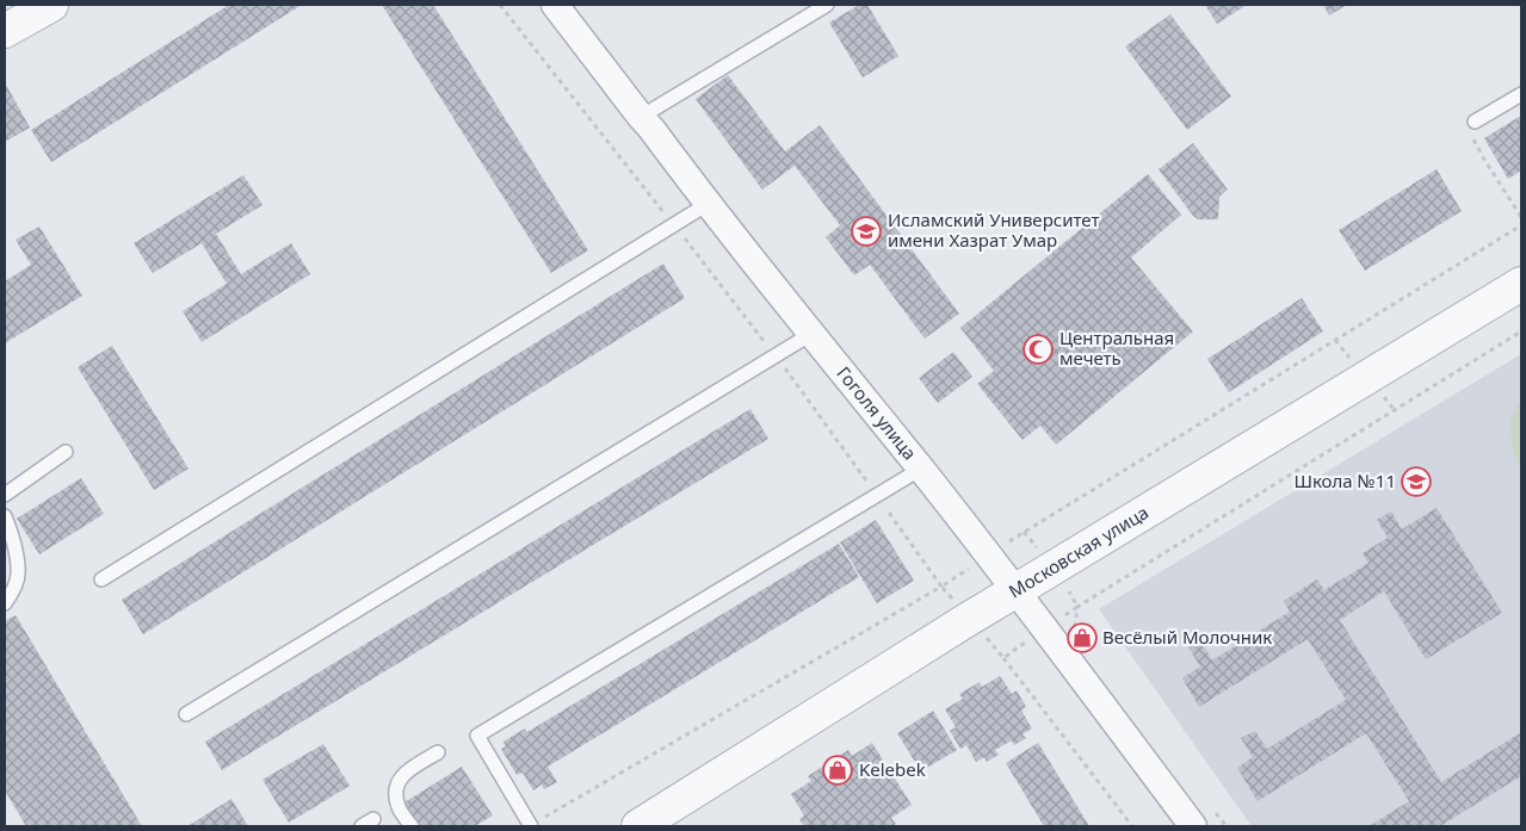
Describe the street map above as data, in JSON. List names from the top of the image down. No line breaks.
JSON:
{"streets":{"street":["Гоголя улица","Московская улица"]},"crossings":[["Гоголя улица","Московская улица"]],"places":{"school or university":["Исламский Университет имени Хазрат Умар","Школа №11"],"mosque":["Центральная мечеть"],"shop":["Весёлый Молочник","Kelebek"]}}
